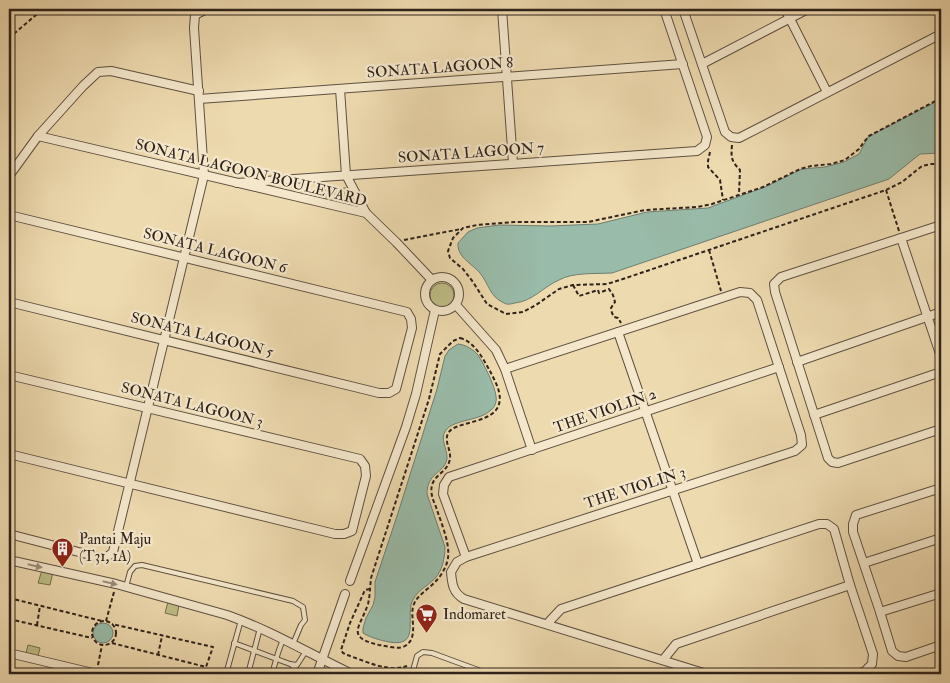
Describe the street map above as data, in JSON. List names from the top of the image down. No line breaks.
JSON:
{"streets":{"street":["SONATA LAGOON 8","SONATA LAGOON 7","SONATA LAGOON BOULEVARD","SONATA LAGOON 6","SONATA LAGOON 5","SONATA LAGOON 3","THE VIOLIN 2","THE VIOLIN 3"]},"crossings":[["SONATA LAGOON 8","SONATA LAGOON BOULEVARD"],["SONATA LAGOON 7","SONATA LAGOON BOULEVARD"],["SONATA LAGOON 6","SONATA LAGOON 5"],["THE VIOLIN 2","THE VIOLIN 3"]],"places":{"building":["Pantai Maju (T31, 1A)"],"supermarket":["Indomaret"]}}
